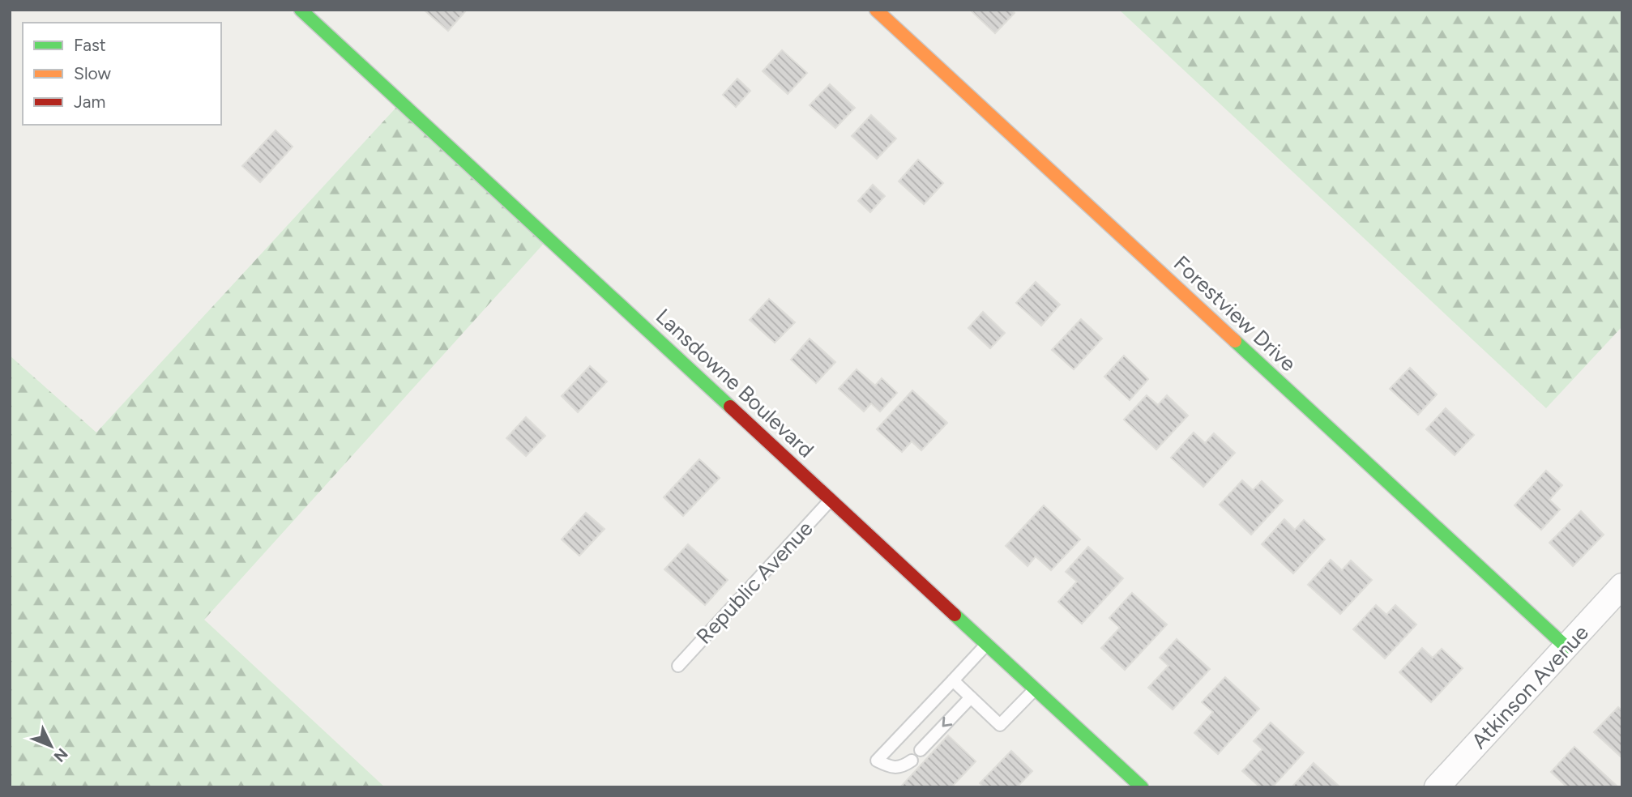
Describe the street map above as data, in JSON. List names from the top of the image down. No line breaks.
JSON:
{"streets":{"street":["Forestview Drive","Lansdowne Boulevard","Atkinson Avenue"],"lane":["Republic Avenue"]},"crossings":[["Forestview Drive","Atkinson Avenue"],["Lansdowne Boulevard","Republic Avenue"]],"legend":["Fast","Slow","Jam"],"north":"bottom right"}
